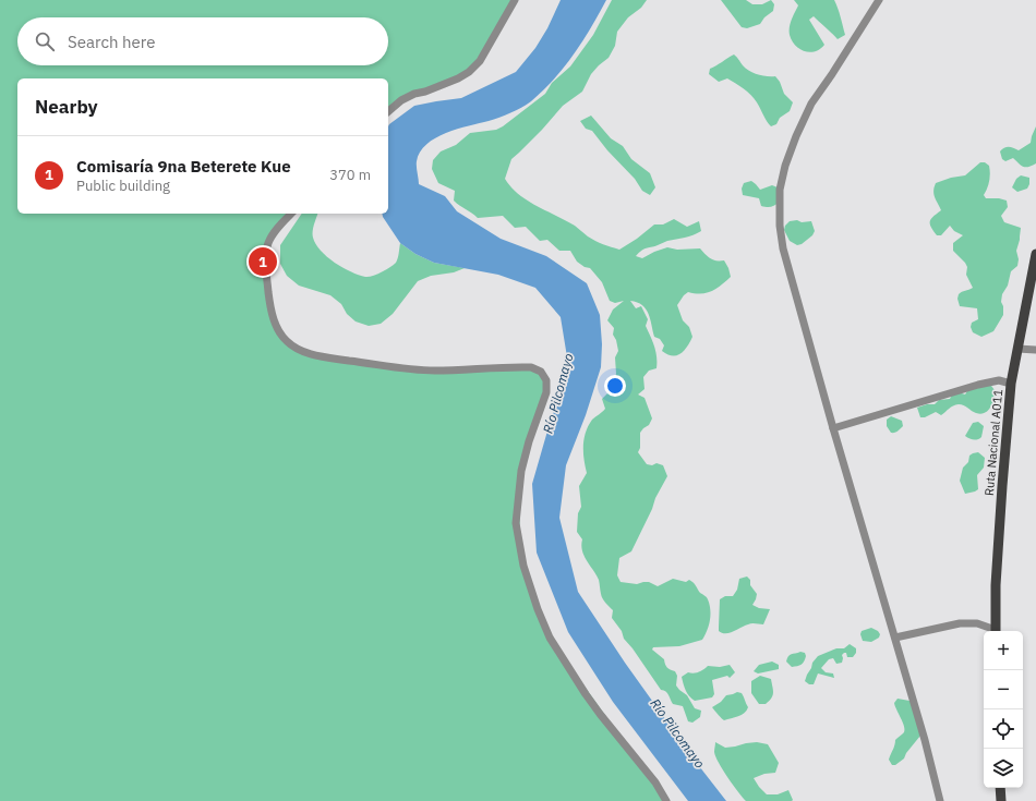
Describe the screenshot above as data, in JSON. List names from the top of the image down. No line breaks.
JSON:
{"streets":{"main road":["Ruta Nacional A011"]},"water":["Río Pilcomayo"],"page":{"search":"Search here","heading":"Nearby","list":[{"mark":"1","name":"Comisaría 9na Beterete Kue","note":"Public building","value":"370 m"}],"pins":"1","map_buttons":["+","−"]}}
